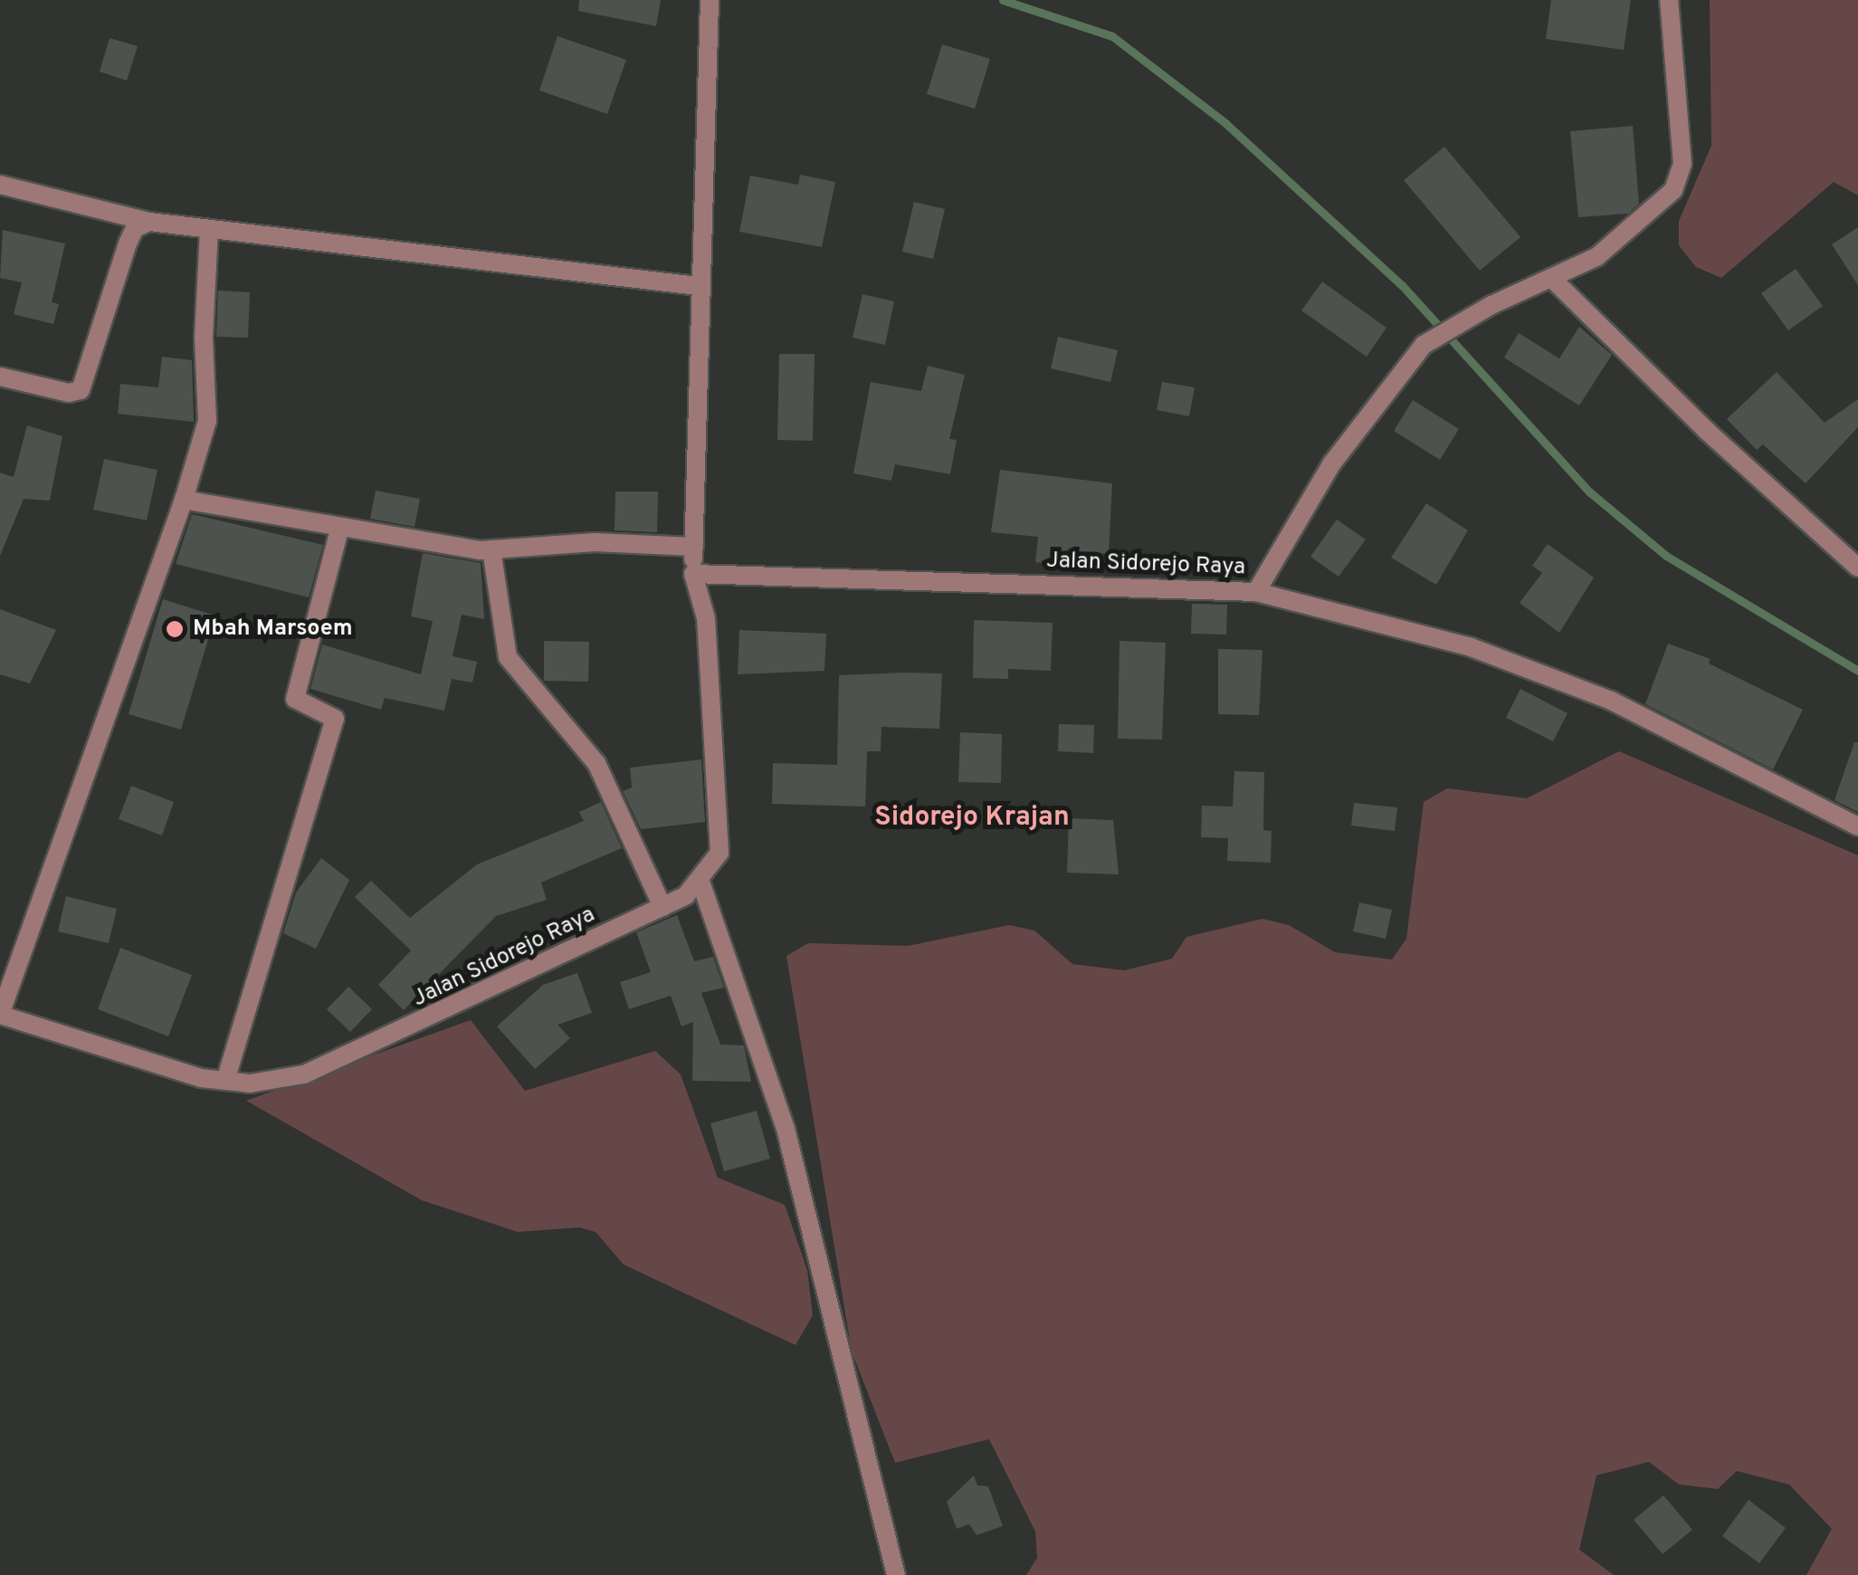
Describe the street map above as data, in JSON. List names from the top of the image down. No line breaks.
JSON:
{"streets":{"street":["Jalan Sidorejo Raya"]},"districts":["Sidorejo Krajan"],"places":["Mbah Marsoem"]}
